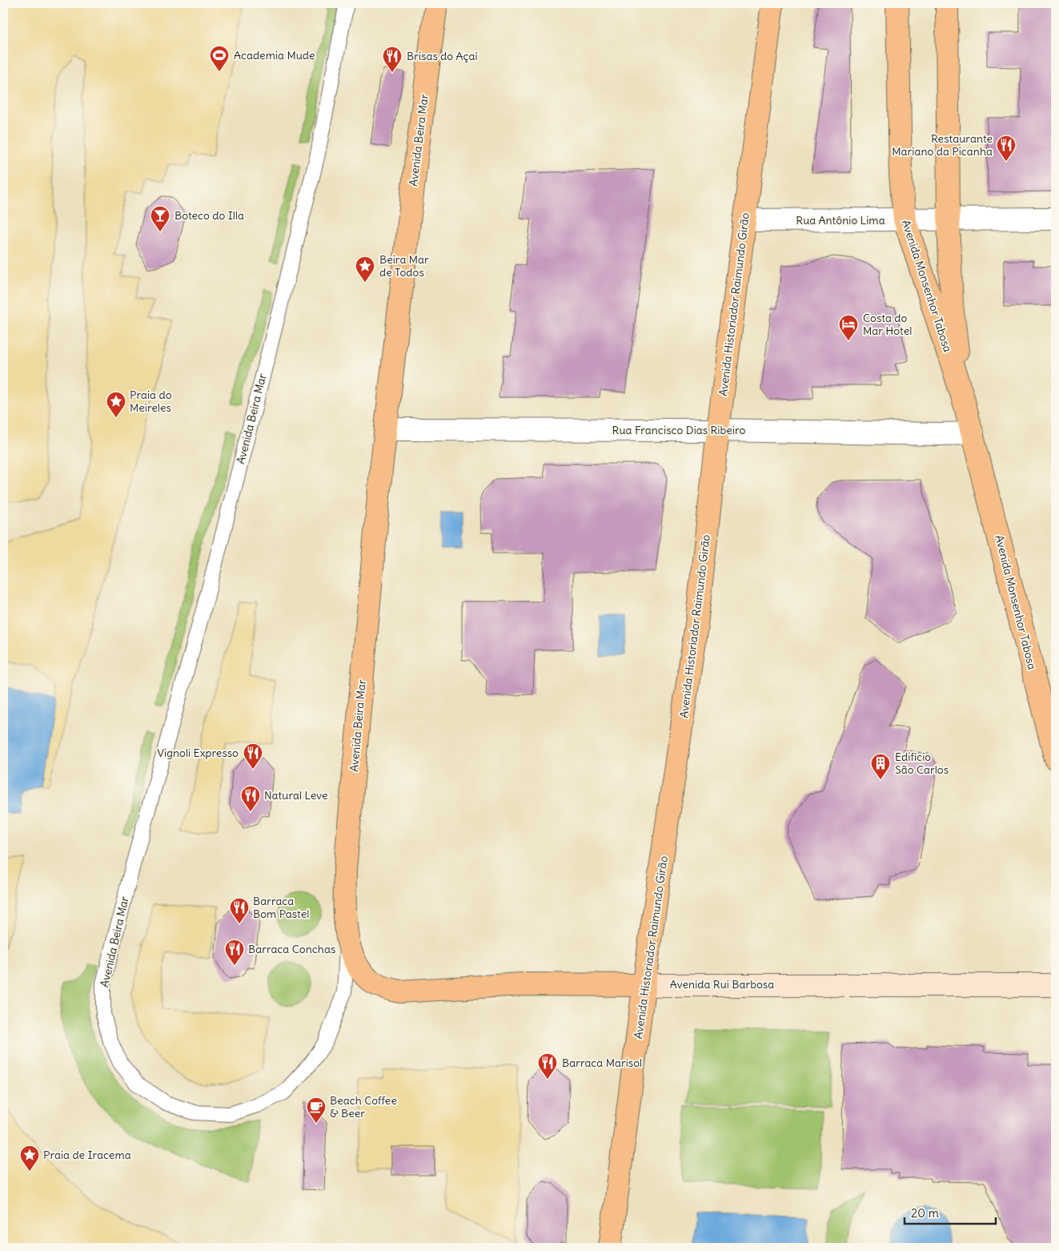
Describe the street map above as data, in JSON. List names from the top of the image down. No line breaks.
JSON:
{"streets":{"main road":["Avenida Beira Mar","Avenida Monsenhor Tabosa","Avenida Historiador Raimundo Girão","Avenida Rui Barbosa"],"street":["Rua Antônio Lima","Rua Francisco Dias Ribeiro"]},"crossings":[["Avenida Beira Mar","Rua Francisco Dias Ribeiro"],["Avenida Beira Mar","Avenida Rui Barbosa"],["Rua Antônio Lima","Avenida Monsenhor Tabosa"],["Rua Antônio Lima","Avenida Historiador Raimundo Girão"],["Avenida Monsenhor Tabosa","Rua Francisco Dias Ribeiro"],["Avenida Historiador Raimundo Girão","Rua Francisco Dias Ribeiro"],["Avenida Historiador Raimundo Girão","Avenida Rui Barbosa"]],"places":{"sports":["Academia Mude"],"restaurant":["Brisas do Açaí","Restaurante Mariano da Picanha","Vignoli Expresso","Natural Leve","Barraca Bom Pastel","Barraca Conchas","Barraca Marisol"],"bar":["Boteco do Illa"],"place":["Beira Mar de Todos","Praia do Meireles","Praia de Iracema"],"hotel":["Costa do Mar Hotel"],"building":["Edifício São Carlos"],"cafe":["Beach Coffee & Beer"]},"scale_bar":"20 m"}
